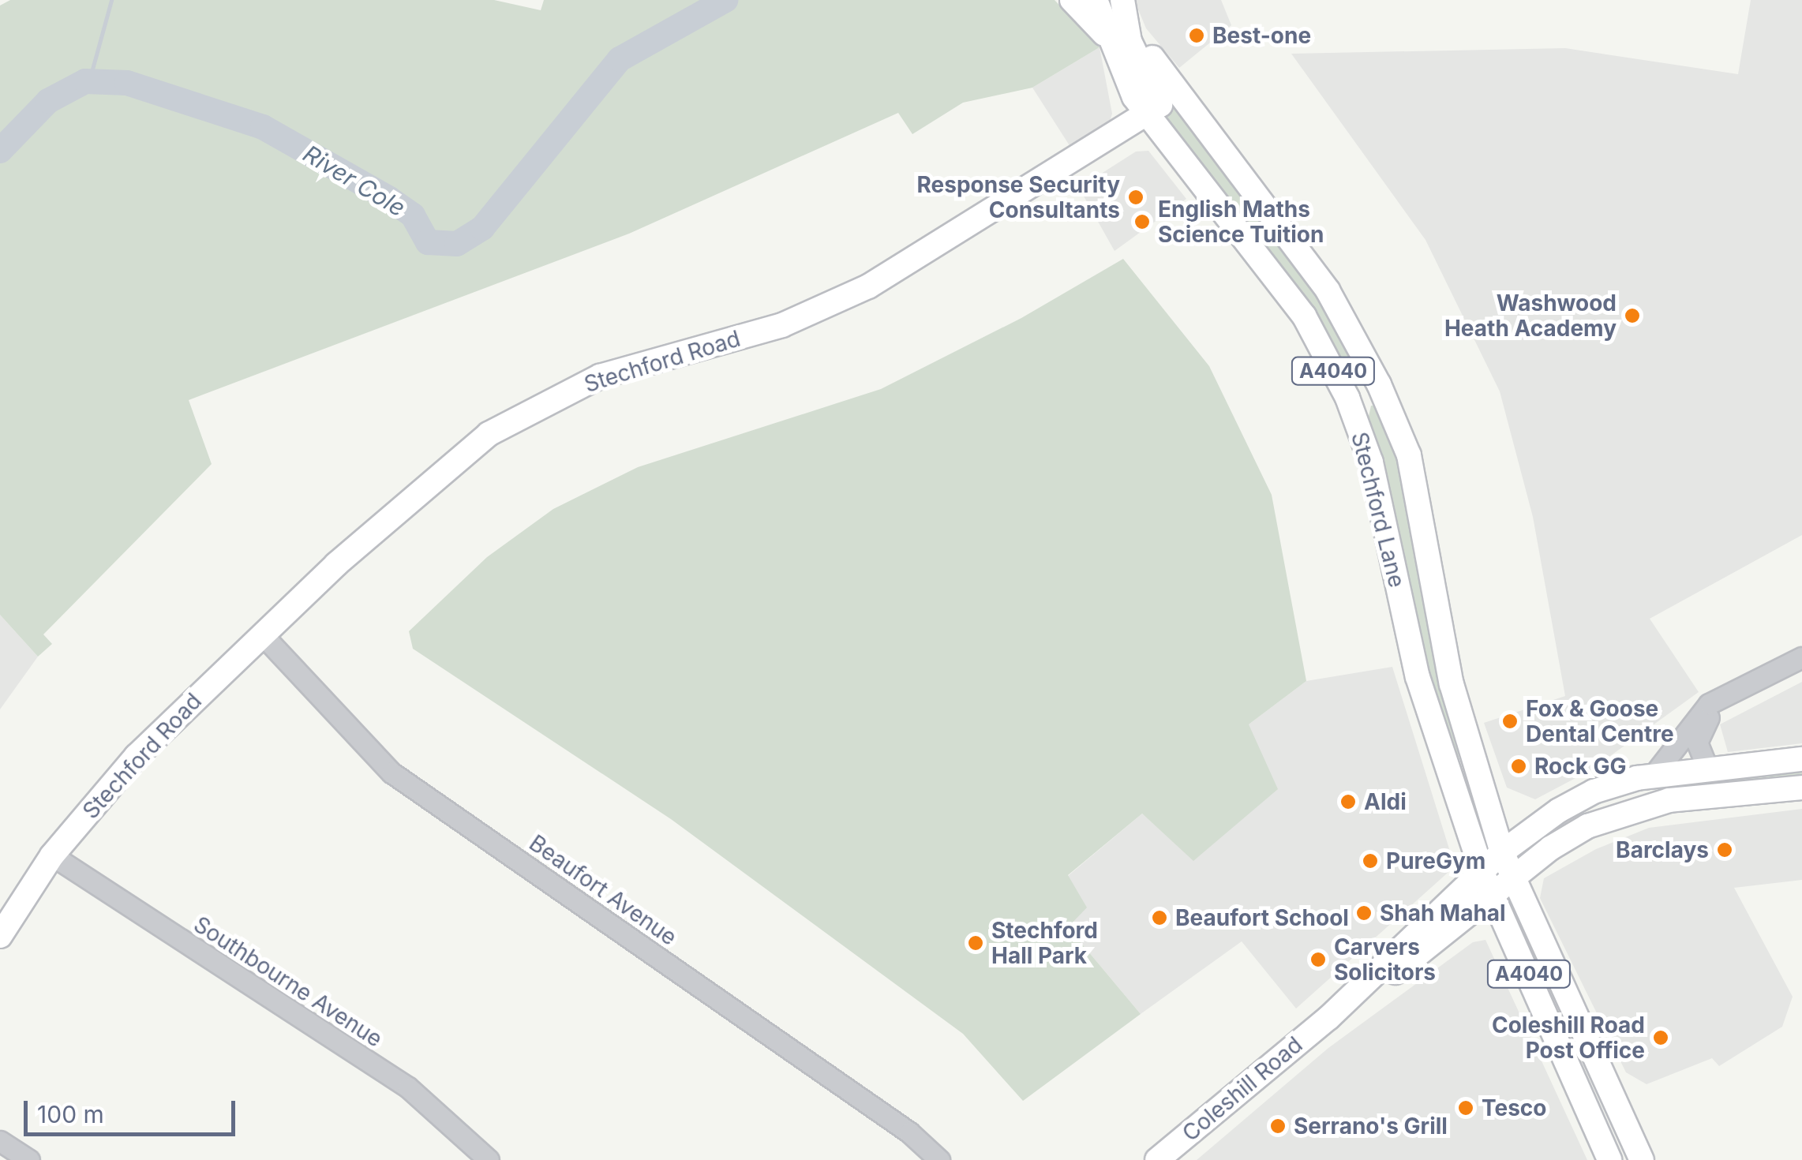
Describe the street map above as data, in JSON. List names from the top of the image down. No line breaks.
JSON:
{"streets":{"main road":["Stechford Road","A4040","Stechford Lane","Coleshill Road"],"street":["Beaufort Avenue","Southbourne Avenue"]},"crossings":[["Stechford Road","Stechford Lane"],["Stechford Road","Beaufort Avenue"],["Stechford Road","Southbourne Avenue"],["A4040","Stechford Lane"],["A4040","Coleshill Road"],["Stechford Lane","Coleshill Road"]],"water":["River Cole"],"places":["Best-one","Response Security Consultants","English Maths Science Tuition","Washwood Heath Academy","Fox & Goose Dental Centre","Rock GG","Aldi","Barclays","PureGym","Shah Mahal","Beaufort School","Stechford Hall Park","Carvers Solicitors","Coleshill Road Post Office","Tesco","Serrano's Grill"],"scale_bar":"100 m"}
